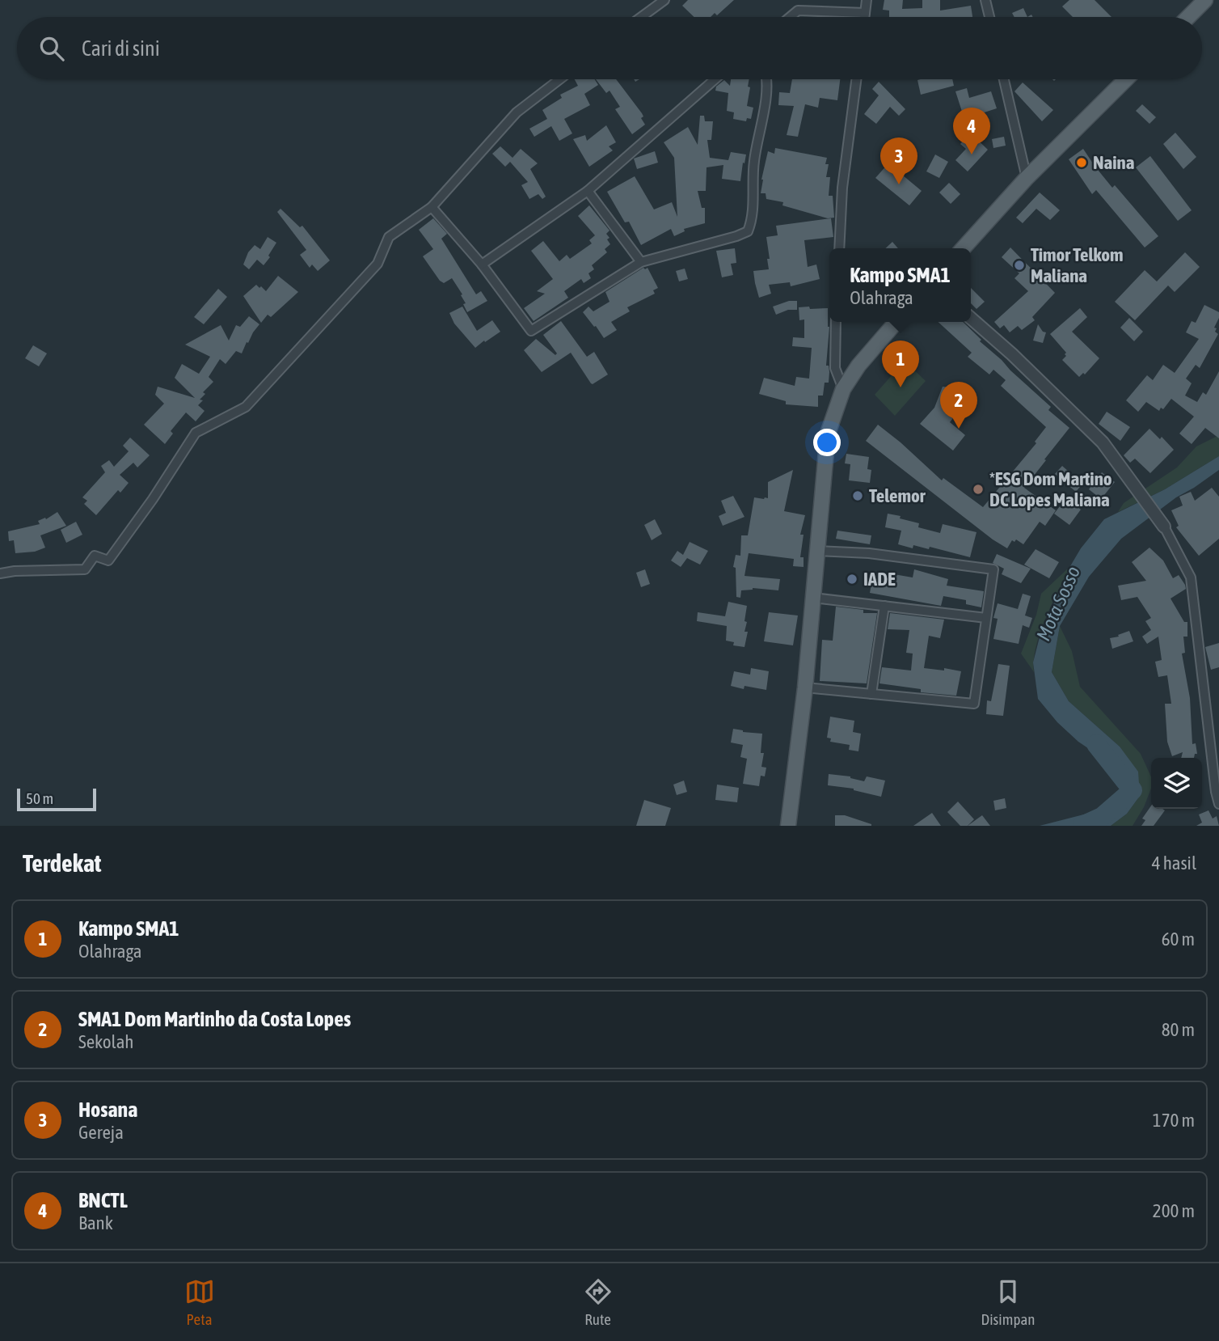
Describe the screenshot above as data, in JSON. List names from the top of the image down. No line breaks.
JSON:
{"water":["Mota Sosso"],"places":["Naina","Timor Telkom Maliana","*ESG Dom Martino DC Lopes Maliana","Telemor","IADE"],"scale_bar":"50 m","page":{"search":"Cari di sini","pins":["4","3","1","2"],"popup":["Kampo SMA1","Olahraga"],"scale":"50 m","heading":["Terdekat","4 hasil"],"list":[{"mark":"1","name":"Kampo SMA1","note":"Olahraga","value":"60 m"},{"mark":"2","name":"SMA1 Dom Martinho da Costa Lopes","note":"Sekolah","value":"80 m"},{"mark":"3","name":"Hosana","note":"Gereja","value":"170 m"},{"mark":"4","name":"BNCTL","note":"Bank","value":"200 m"}],"nav":["Peta","Rute","Disimpan"]}}
